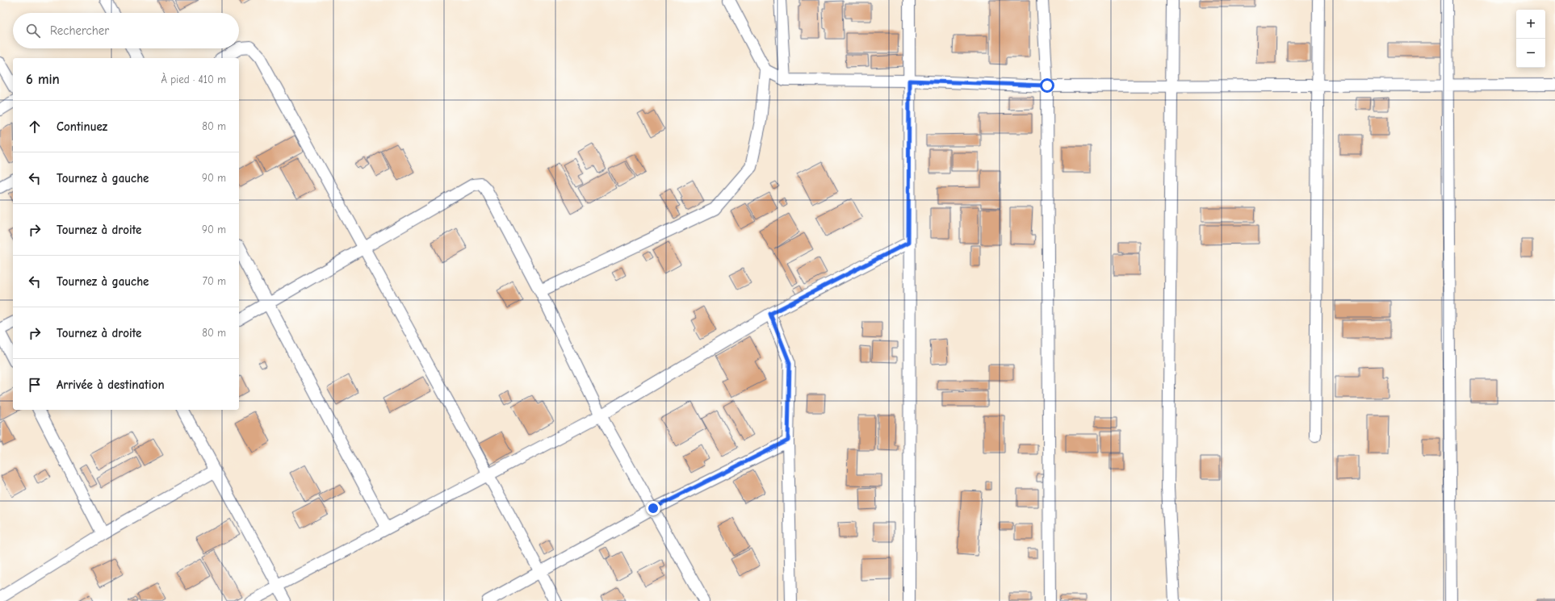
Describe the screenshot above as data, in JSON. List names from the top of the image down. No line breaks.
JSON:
{"page":{"map_buttons":["+","−"],"search":"Rechercher","heading":["6 min","À pied · 410 m"],"list":[["Continuez","80 m"],["Tournez à gauche","90 m"],["Tournez à droite","90 m"],["Tournez à gauche","70 m"],["Tournez à droite","80 m"],"Arrivée à destination"]}}
